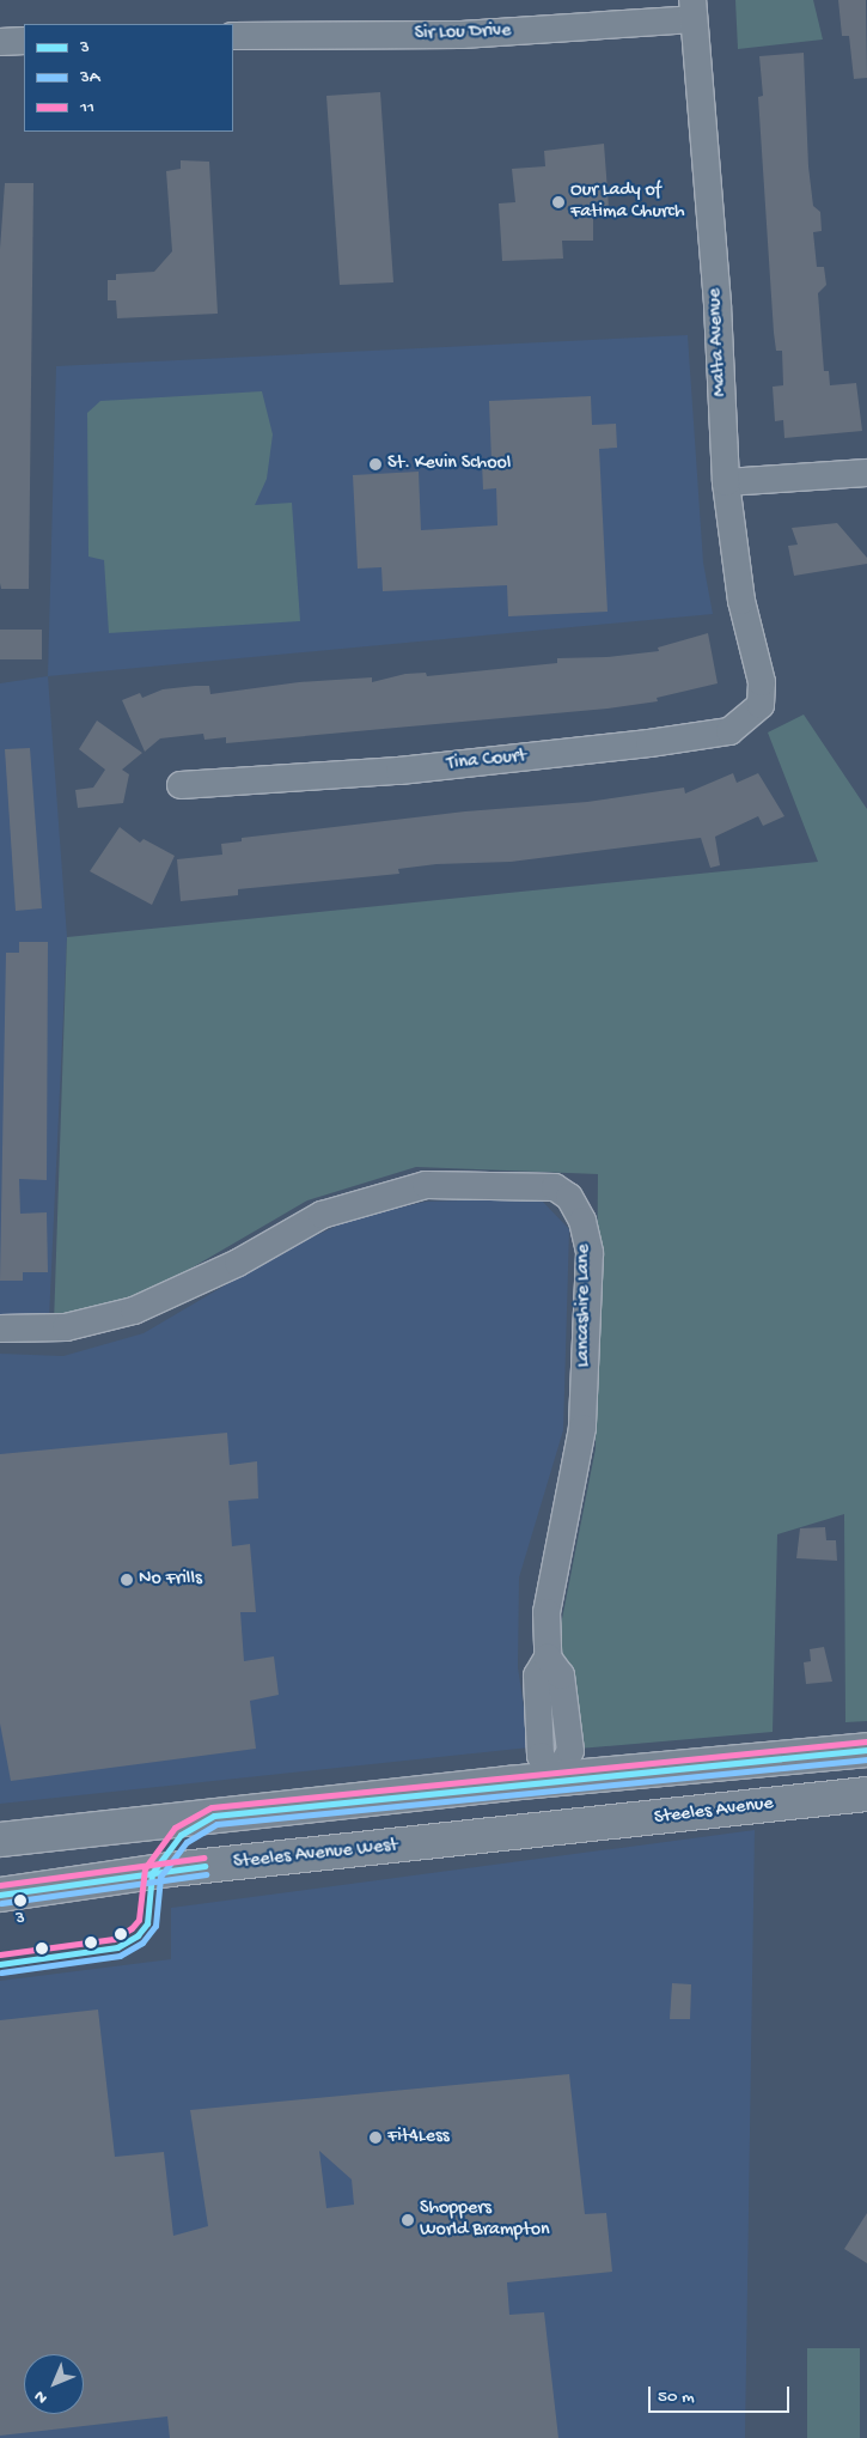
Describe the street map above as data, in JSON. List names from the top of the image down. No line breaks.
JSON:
{"streets":{"main road":["Steeles Avenue","Steeles Avenue West"],"street":["Sir Lou Drive","Malta Avenue","Tina Court","Lancashire Lane"]},"crossings":[["Sir Lou Drive","Malta Avenue"],["Malta Avenue","Tina Court"],["Steeles Avenue","Steeles Avenue West"]],"places":["Our Lady of Fatima Church","St. Kevin School","No Frills","3","Fit4Less","Shoppers World Brampton"],"lines":["transit line 11","transit line 3","transit line 3A"],"legend":["3","3A","11"],"scale_bar":"50 m","north":"bottom left"}
